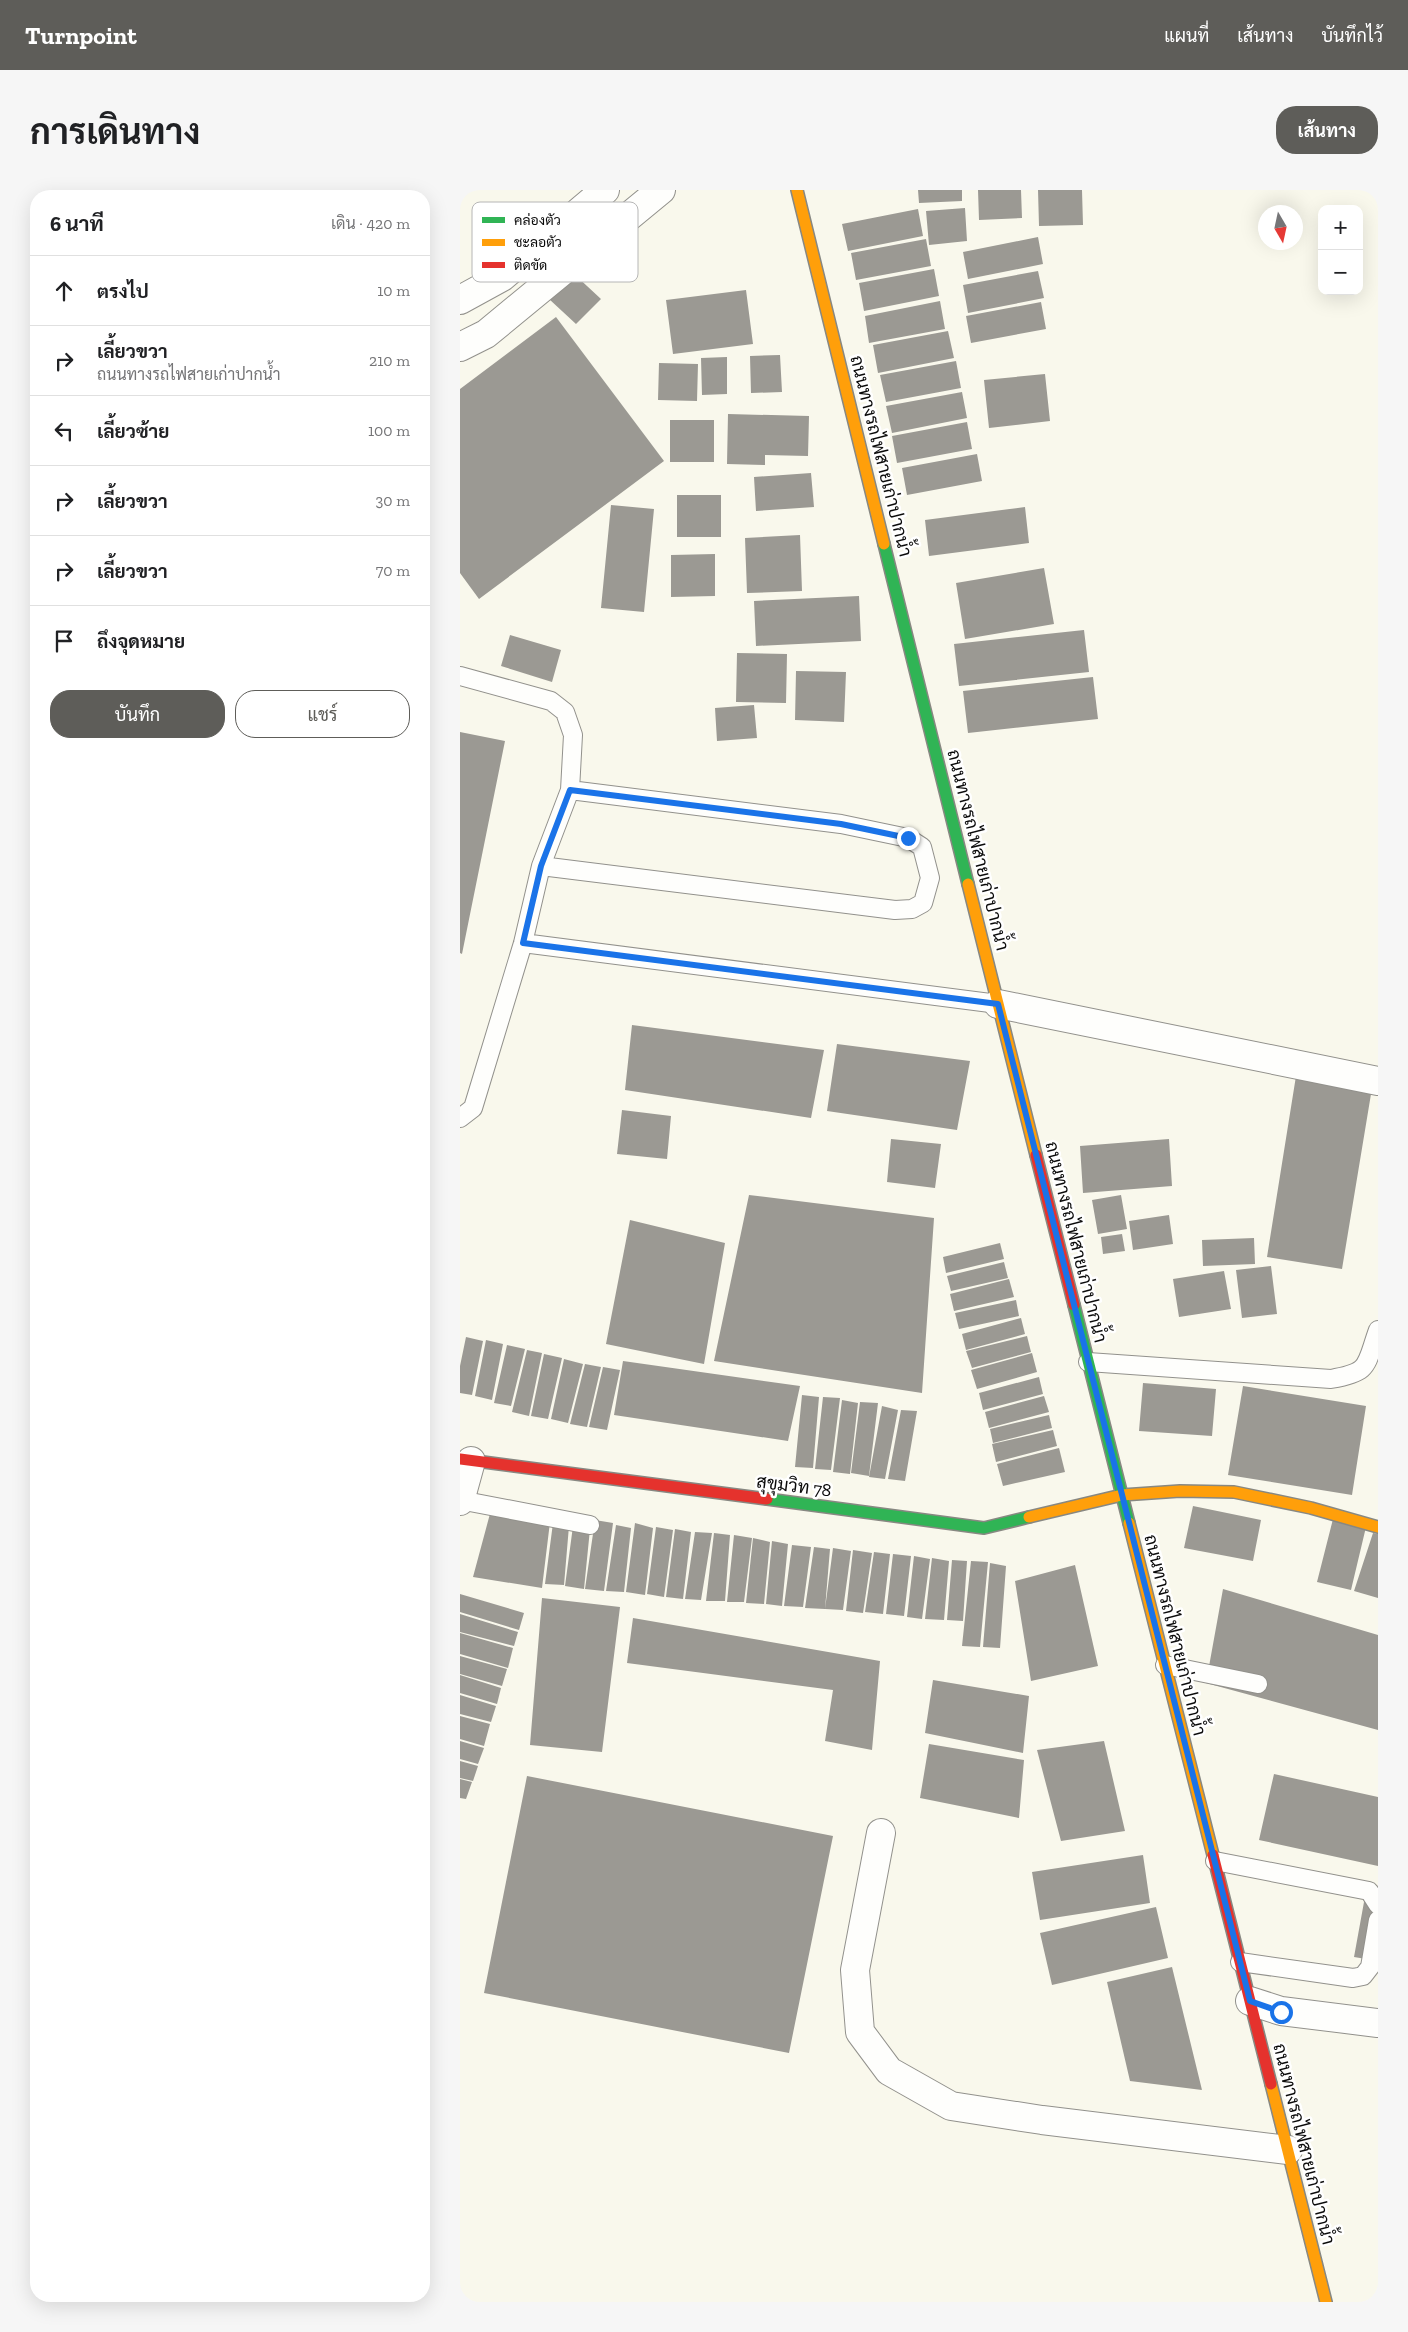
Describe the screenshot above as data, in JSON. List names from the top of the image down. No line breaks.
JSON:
{"streets":{"main road":["ถนนทางรถไฟสายเก่าปากน้ำ","สุขุมวิท 78"]},"crossings":[["ถนนทางรถไฟสายเก่าปากน้ำ","สุขุมวิท 78"]],"legend":["คล่องตัว","ชะลอตัว","ติดขัด"],"north":"bottom","page":{"header":"Turnpoint","nav":["แผนที่","เส้นทาง","บันทึกไว้"],"buttons":["เส้นทาง",["บันทึก","แชร์"]],"title":"การเดินทาง","heading":["6 นาที","เดิน · 420 m"],"map_buttons":["+","−"],"list":[["ตรงไป","10 m"],["เลี้ยวขวา","ถนนทางรถไฟสายเก่าปากน้ำ","210 m"],["เลี้ยวซ้าย","100 m"],["เลี้ยวขวา","30 m"],["เลี้ยวขวา","70 m"],"ถึงจุดหมาย"]}}
